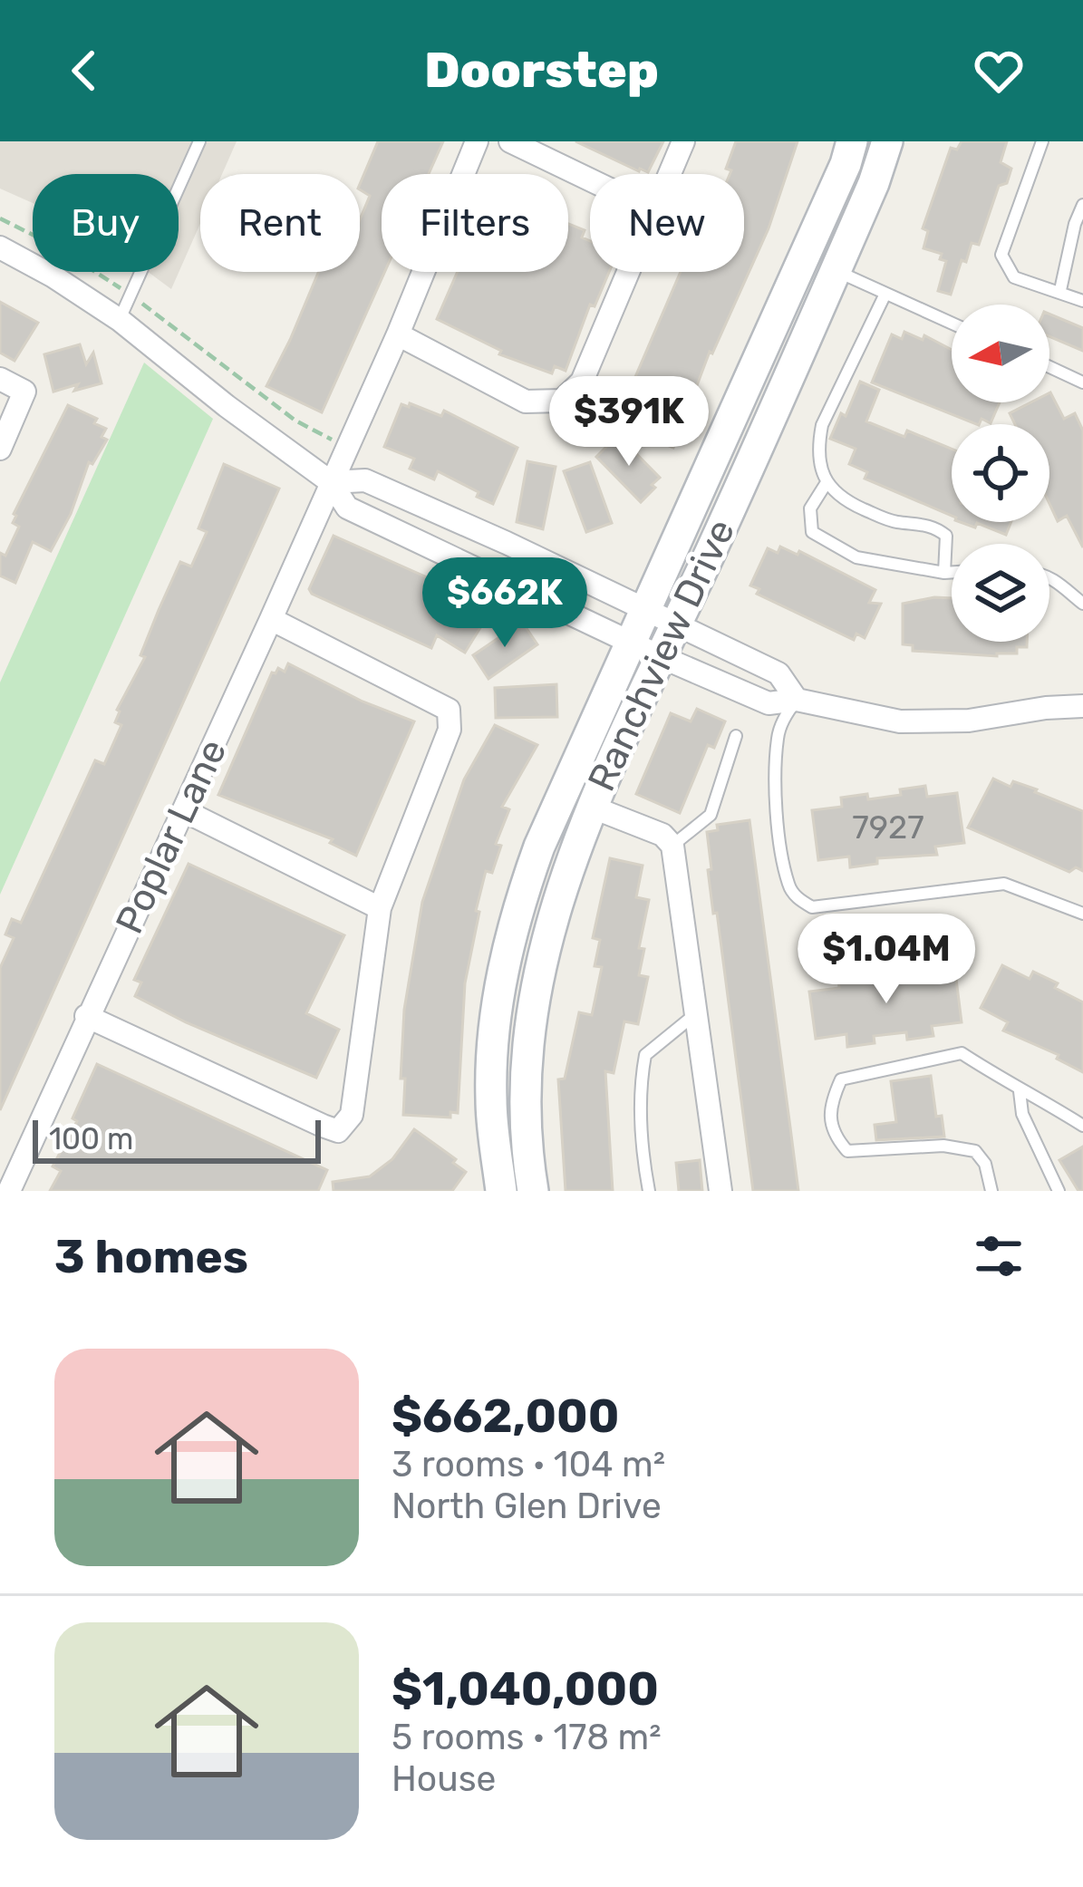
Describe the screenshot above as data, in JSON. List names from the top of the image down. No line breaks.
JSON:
{"streets":{"street":["Ranchview Drive","Poplar Lane"]},"house_numbers":["7927"],"scale_bar":"100 m","north":"left","page":{"header":"Doorstep","chip":["Buy","Rent","Filters","New"],"price":["$391K","$662K","$1.04M"],"scale":"100 m","heading":"3 homes","list":[{"name":"$662,000","note":"3 rooms · 104 m² · North Glen Drive"},{"name":"$1,040,000","note":"5 rooms · 178 m² · House"}]}}
